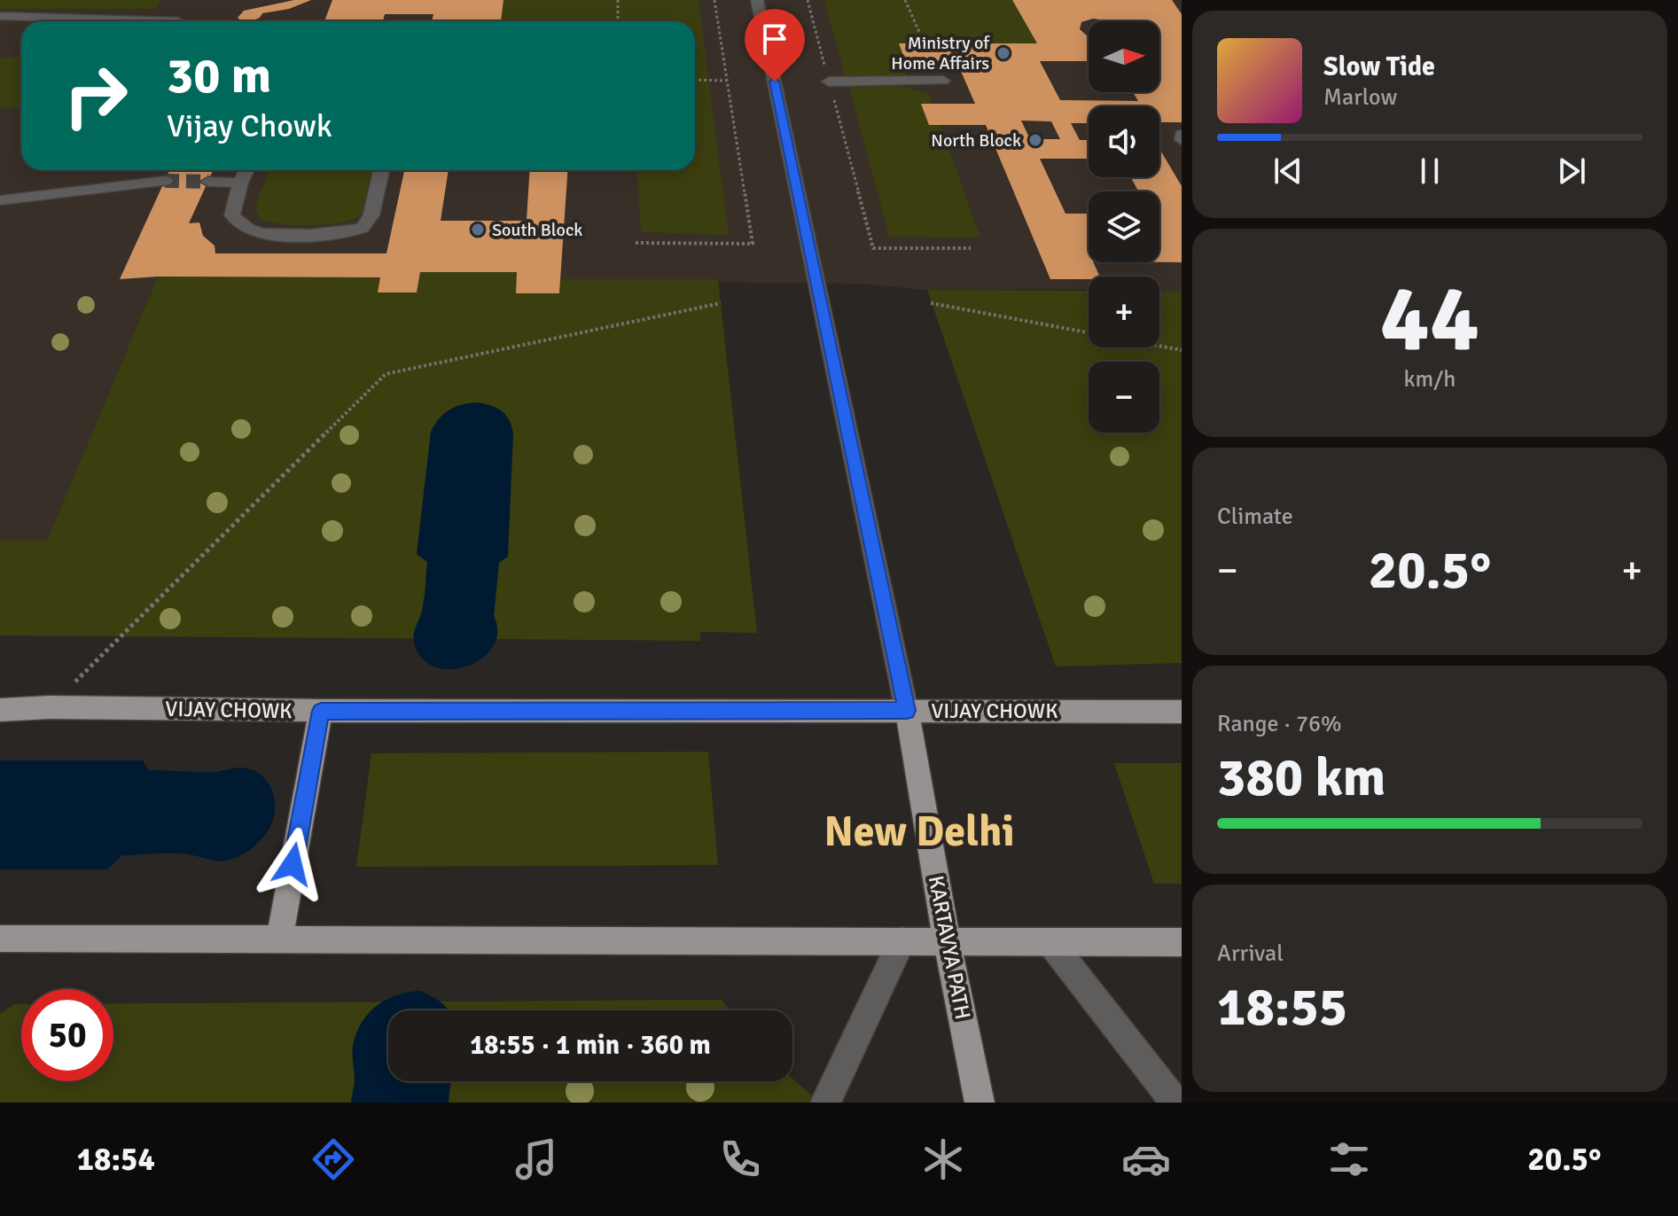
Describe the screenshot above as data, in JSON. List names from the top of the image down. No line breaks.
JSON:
{"streets":{"main road":["VIJAY CHOWK","KARTAVYA PATH"]},"crossings":[["VIJAY CHOWK","KARTAVYA PATH"]],"districts":["New Delhi"],"places":["Ministry of Home Affairs","North Block","South Block"],"north":"right","page":{"map_buttons":["+","−"],"turn":["30 m","Vijay Chowk"],"song":["Slow Tide","Marlow"],"tile":[["44","km/h"],"Climate",["Range · 76%","380 km"],["Arrival","18:55"]],"heat":["−","20.5°","+"],"limit":"50","trip":"18:55 · 1 min · 360 m","tabs":["18:54","20.5°"]}}
